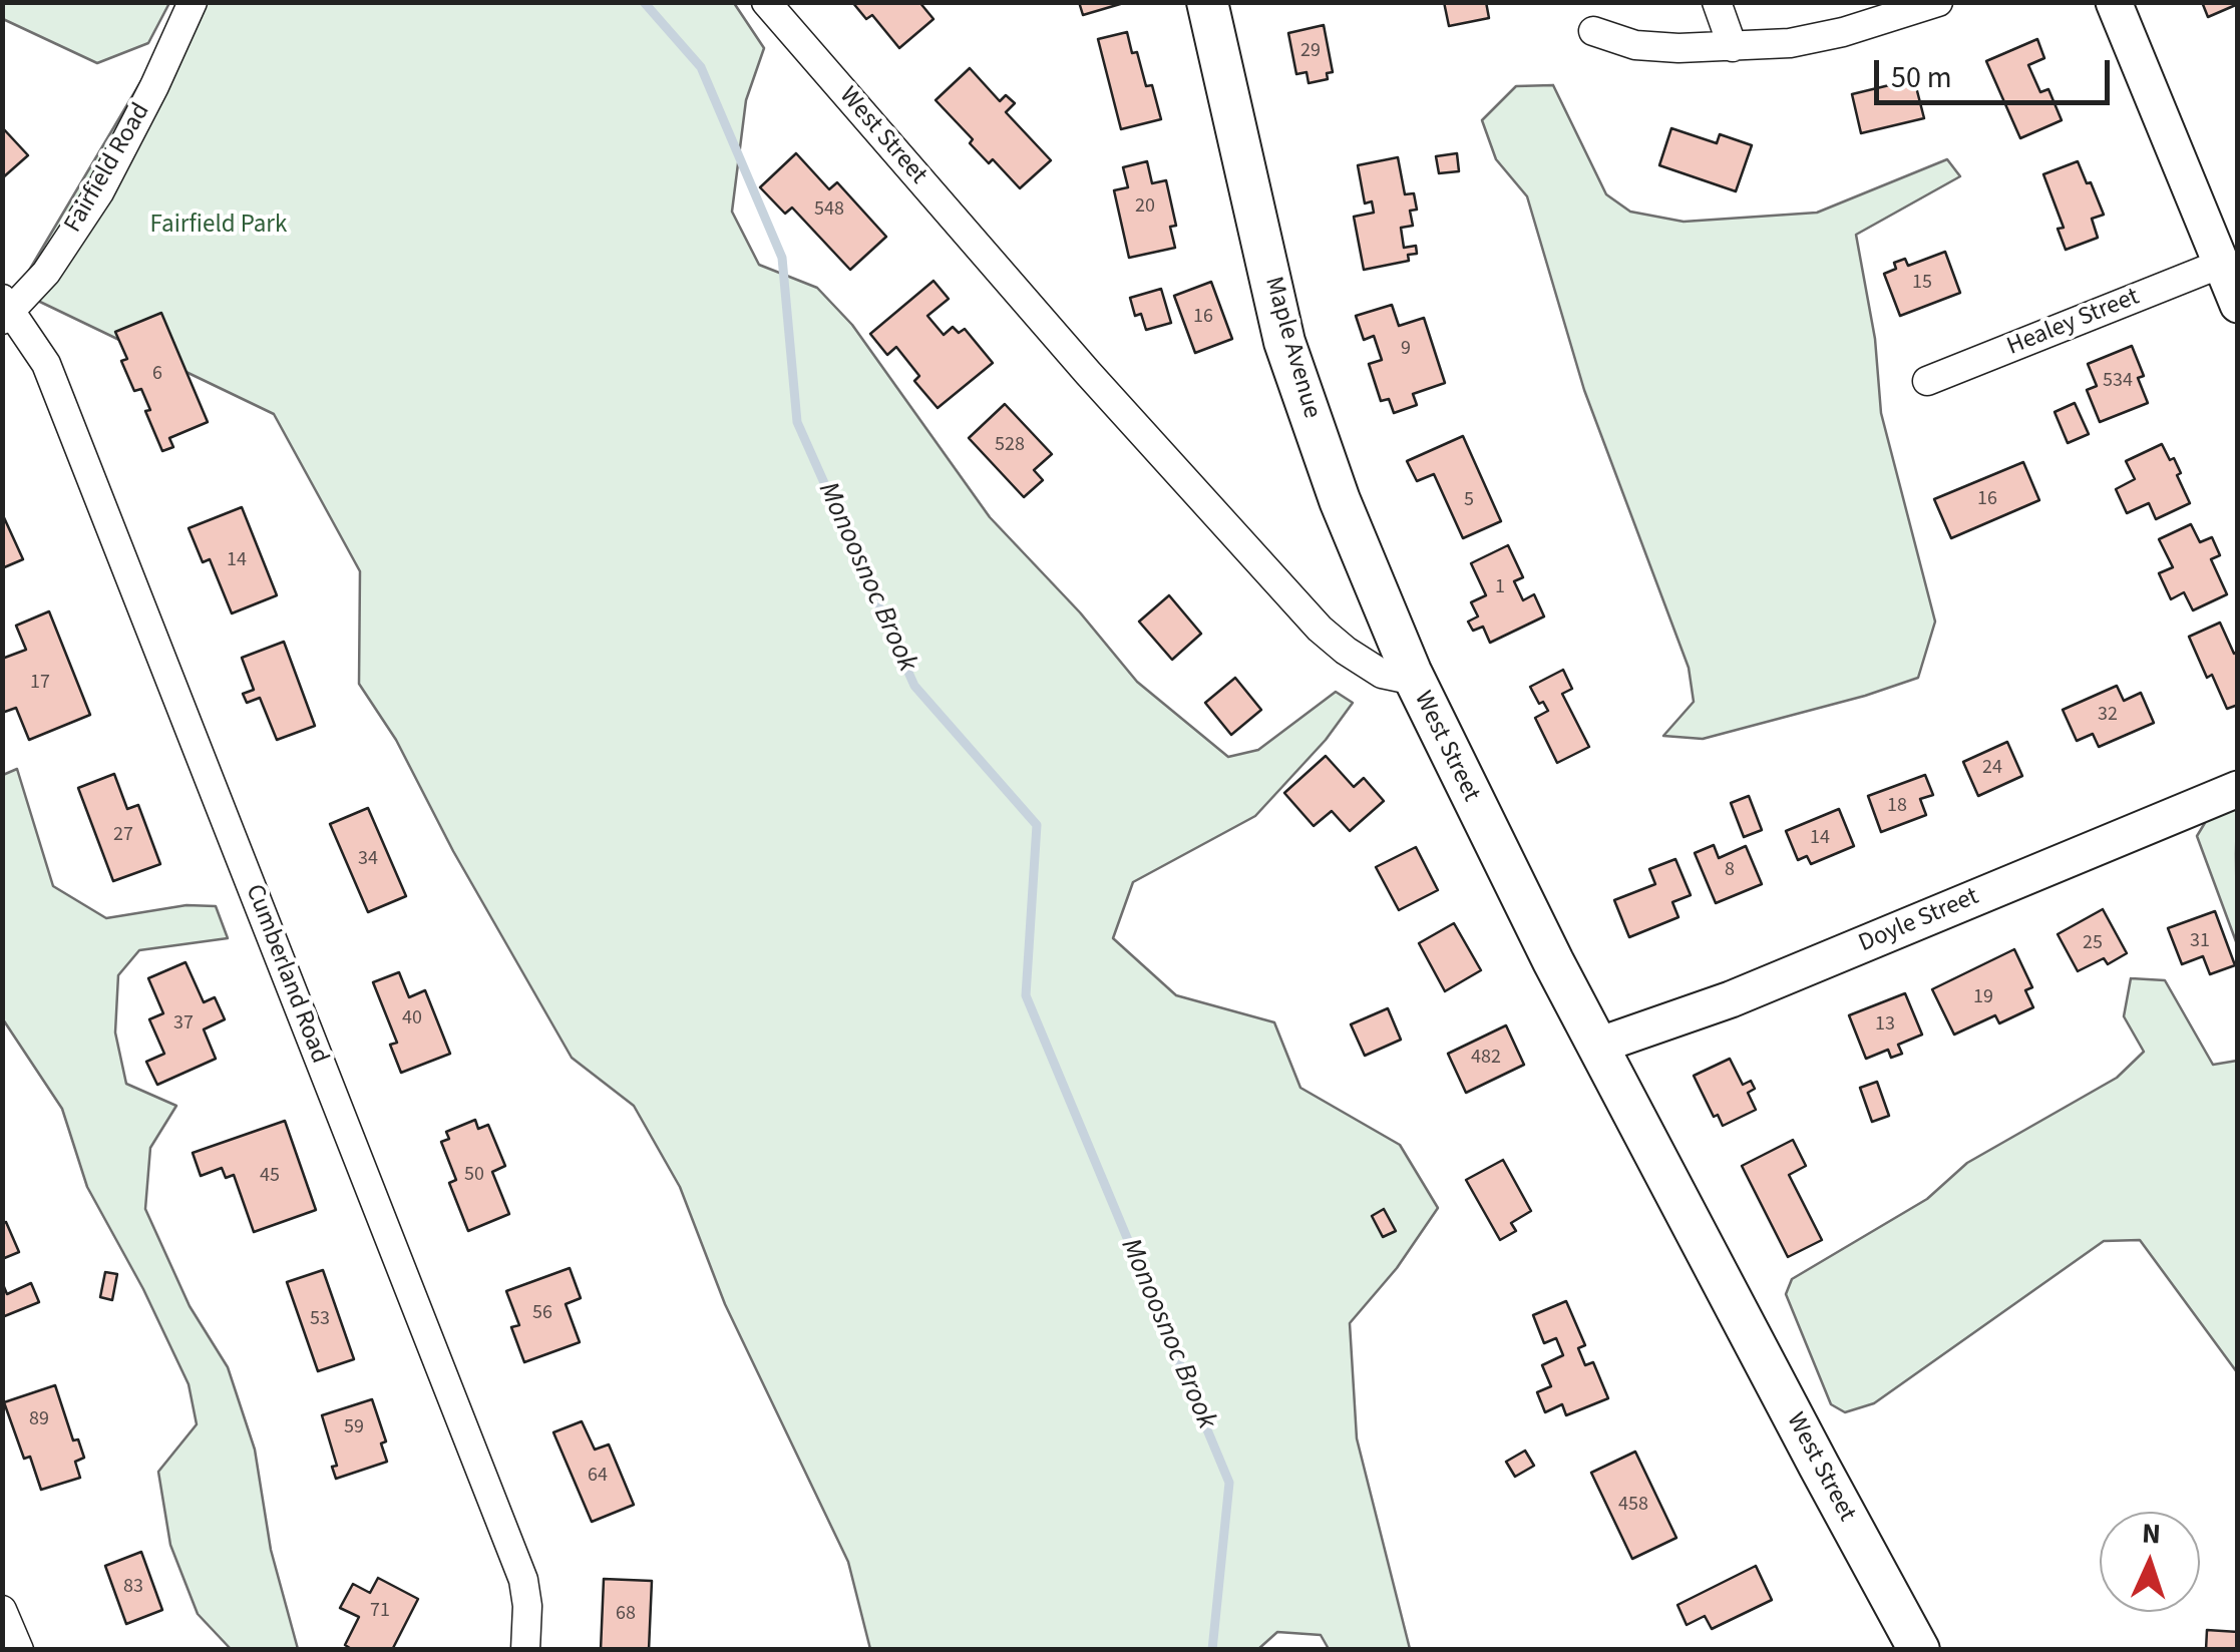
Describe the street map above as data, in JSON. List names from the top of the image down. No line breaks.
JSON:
{"streets":{"main road":["West Street","Maple Avenue"],"street":["Fairfield Road","Healey Street","Doyle Street","Cumberland Road"]},"crossings":[["West Street","Maple Avenue"],["West Street","Doyle Street"],["Fairfield Road","Cumberland Road"]],"water":["Monoosnoc Brook"],"parks":["Fairfield Park"],"house_numbers":["29","20","548","15","16","9","6","534","528","16","5","14","1","17","32","24","18","27","14","34","8","31","25","19","40","37","13","482","50","45","56","53","89","59","64","458","83","71","68"],"scale_bar":"50 m","north":"top"}
